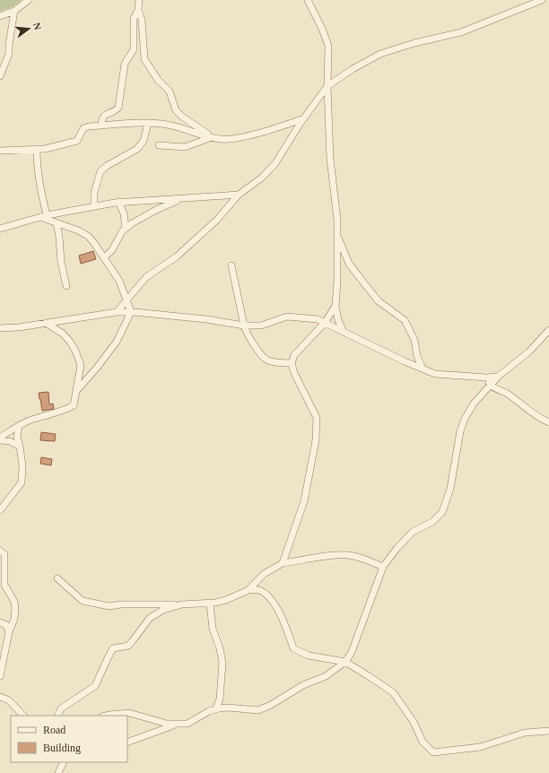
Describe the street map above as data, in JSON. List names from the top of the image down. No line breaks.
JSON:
{"legend":["Road","Building"],"north":"right"}
